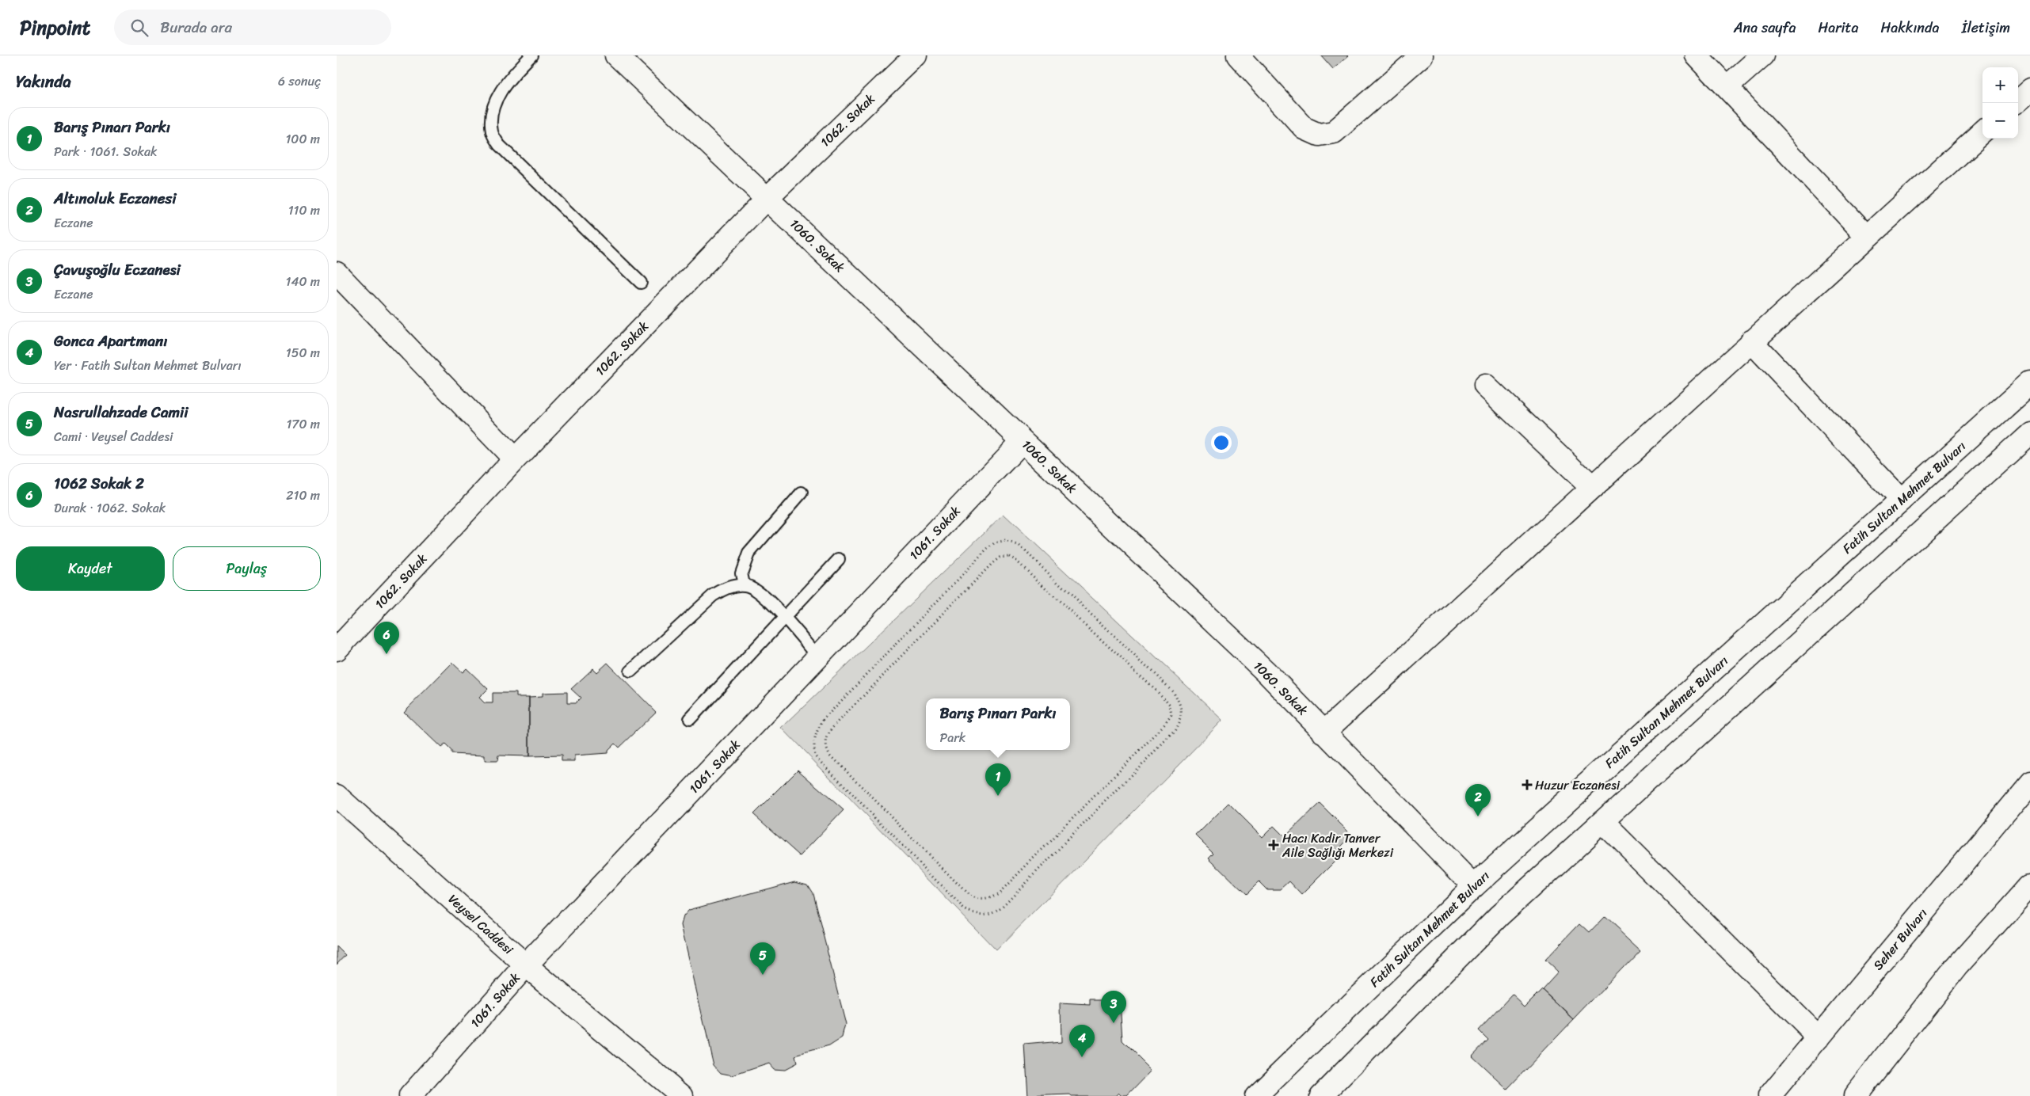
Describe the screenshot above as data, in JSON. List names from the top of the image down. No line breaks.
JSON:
{"streets":{"street":["1062. Sokak","1060. Sokak","Fatih Sultan Mehmet Bulvarı","1061. Sokak","Veysel Caddesi","Seher Bulvarı"]},"crossings":[["1062. Sokak","1060. Sokak"],["1060. Sokak","Fatih Sultan Mehmet Bulvarı"],["1060. Sokak","1061. Sokak"],["1061. Sokak","Veysel Caddesi"]],"places":{"health":["Huzur Eczanesi","Hacı Kadir Tanver Aile Sağlığı Merkezi"]},"page":{"header":"Pinpoint","search":"Burada ara","nav":["Ana sayfa","Harita","Hakkında","İletişim"],"heading":["Yakında","6 sonuç"],"map_buttons":["+","−"],"list":[{"mark":"1","name":"Barış Pınarı Parkı","note":"Park · 1061. Sokak","value":"100 m"},{"mark":"2","name":"Altınoluk Eczanesi","note":"Eczane","value":"110 m"},{"mark":"3","name":"Çavuşoğlu Eczanesi","note":"Eczane","value":"140 m"},{"mark":"4","name":"Gonca Apartmanı","note":"Yer · Fatih Sultan Mehmet Bulvarı","value":"150 m"},{"mark":"5","name":"Nasrullahzade Camii","note":"Cami · Veysel Caddesi","value":"170 m"},{"mark":"6","name":"1062 Sokak 2","note":"Durak · 1062. Sokak","value":"210 m"}],"buttons":["Kaydet","Paylaş"],"pins":["6","1","2","5","3","4"],"popup":["Barış Pınarı Parkı","Park"]}}
